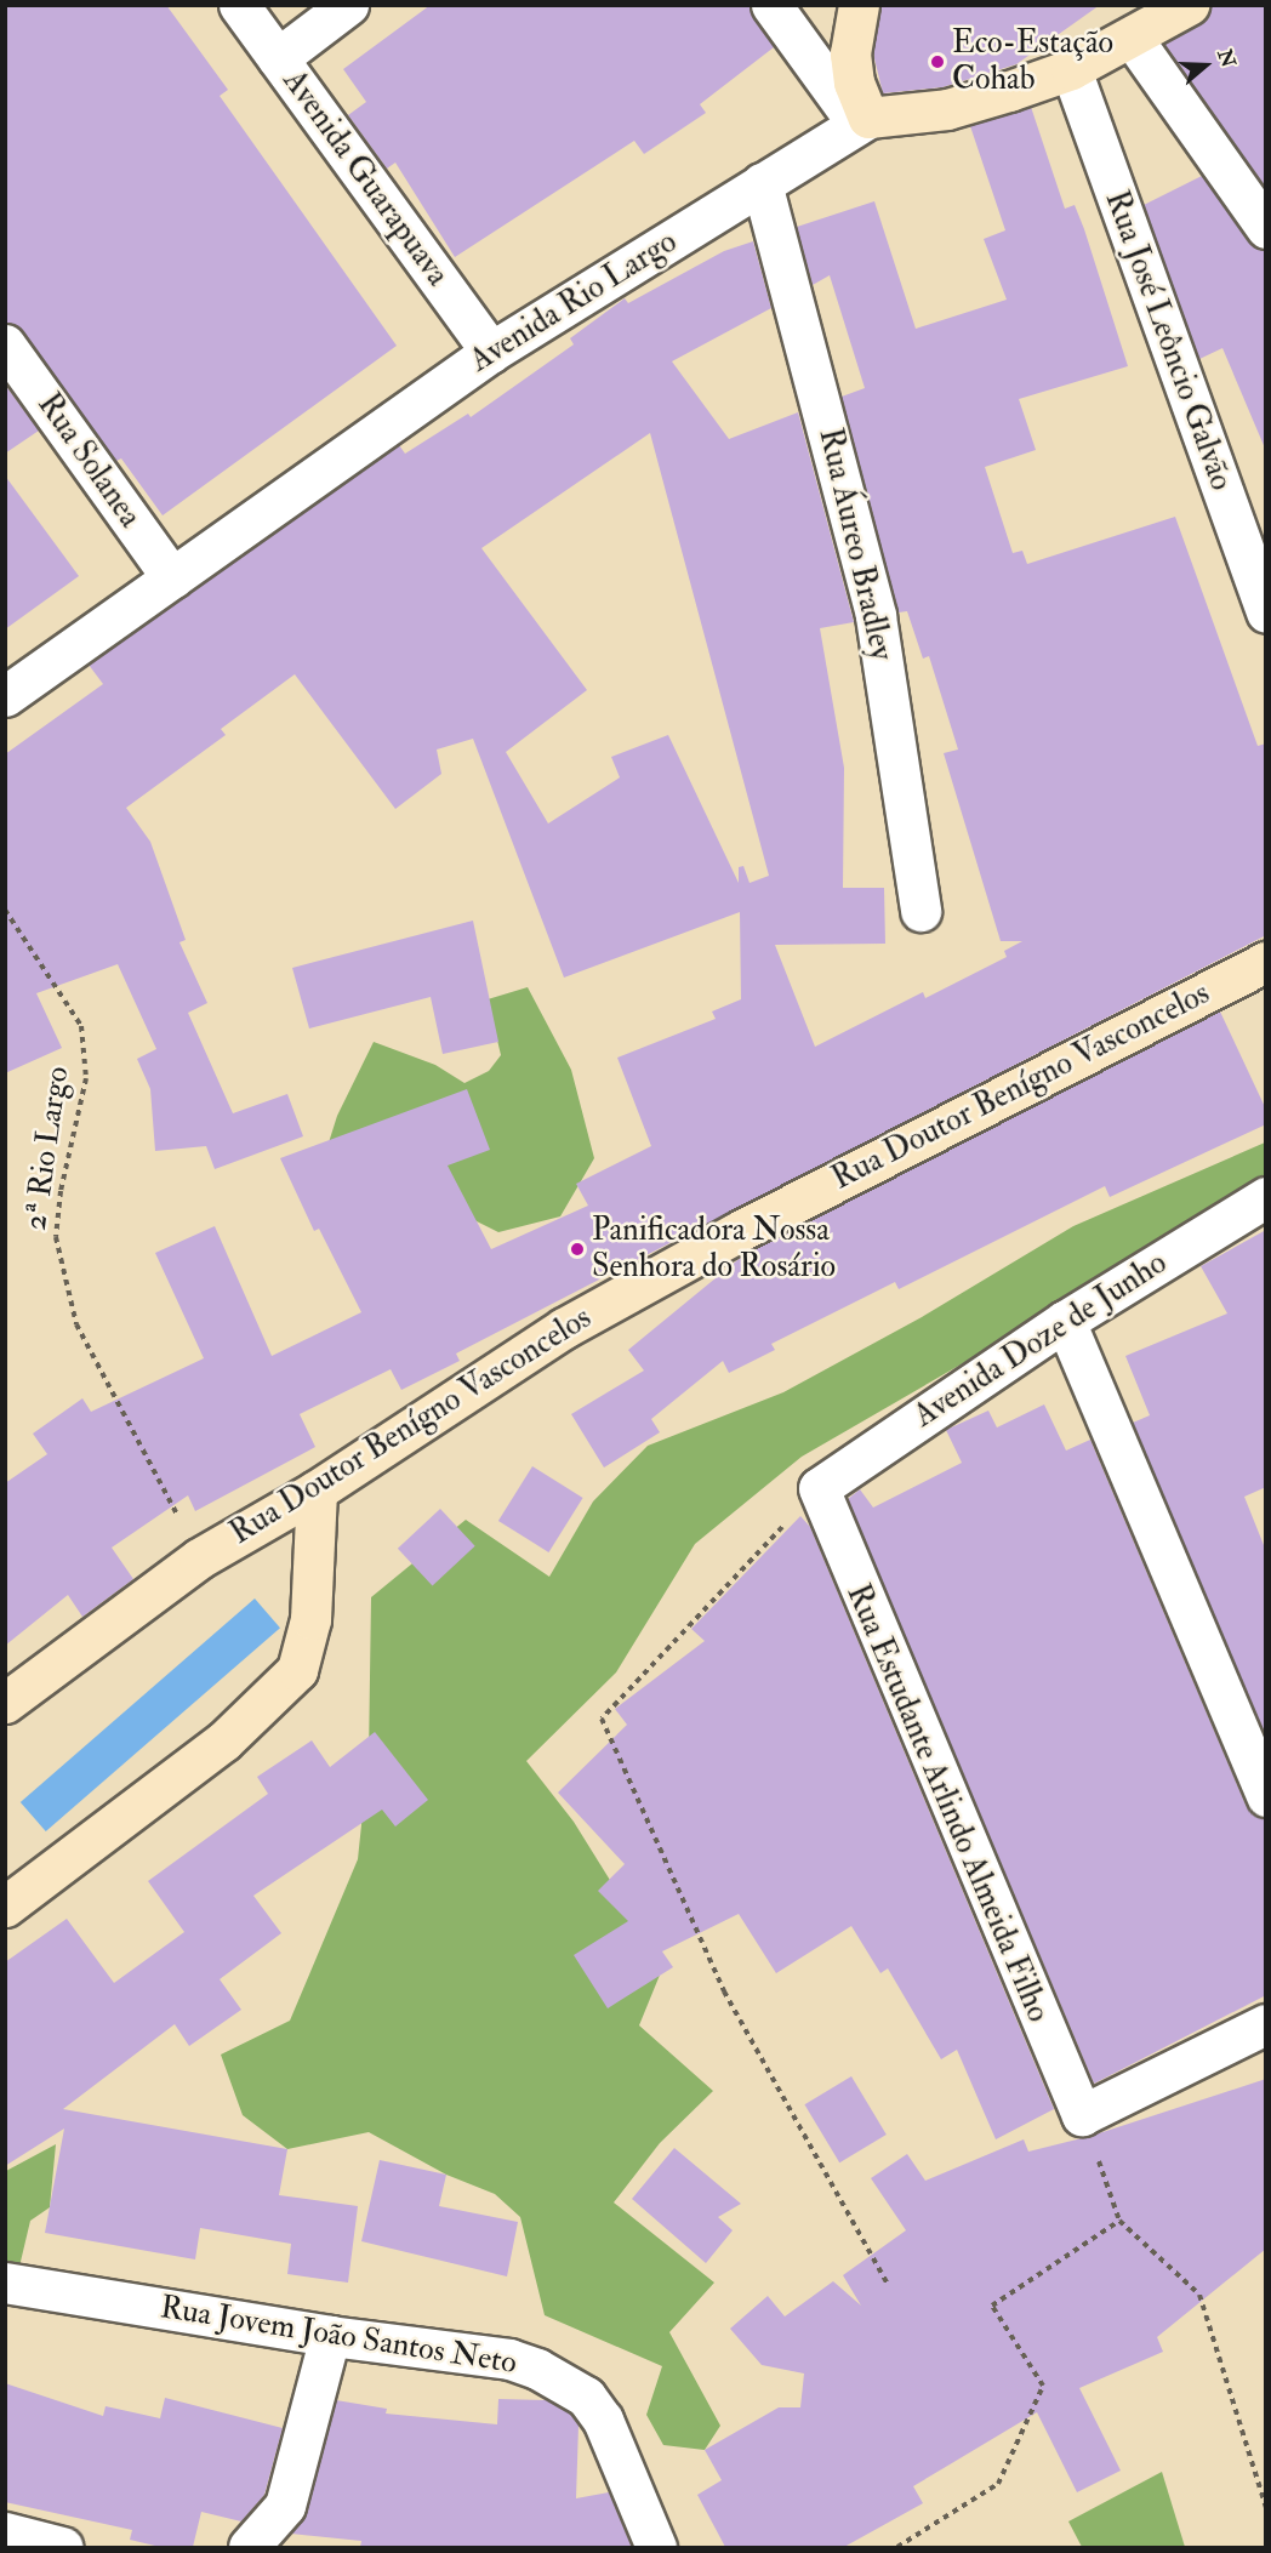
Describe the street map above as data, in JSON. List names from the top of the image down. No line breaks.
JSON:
{"streets":{"main road":["Avenida Rio Largo","Rua Doutor Benígno Vasconcelos"],"street":["Avenida Guarapuava","Rua José Leôncio Galvão","Rua Solanea","Rua Áureo Bradley","Avenida Doze de Junho","Rua Estudante Arlindo Almeida Filho","Rua Jovem João Santos Neto"],"path":["2ª Rio Largo"]},"crossings":[["Avenida Guarapuava","Avenida Rio Largo"],["Avenida Rio Largo","Rua José Leôncio Galvão"],["Avenida Rio Largo","Rua Solanea"],["Avenida Rio Largo","Rua Áureo Bradley"],["Rua Doutor Benígno Vasconcelos","2ª Rio Largo"],["Avenida Doze de Junho","Rua Estudante Arlindo Almeida Filho"]],"places":["Eco-Estação Cohab","Panificadora Nossa Senhora do Rosário"],"north":"right"}
